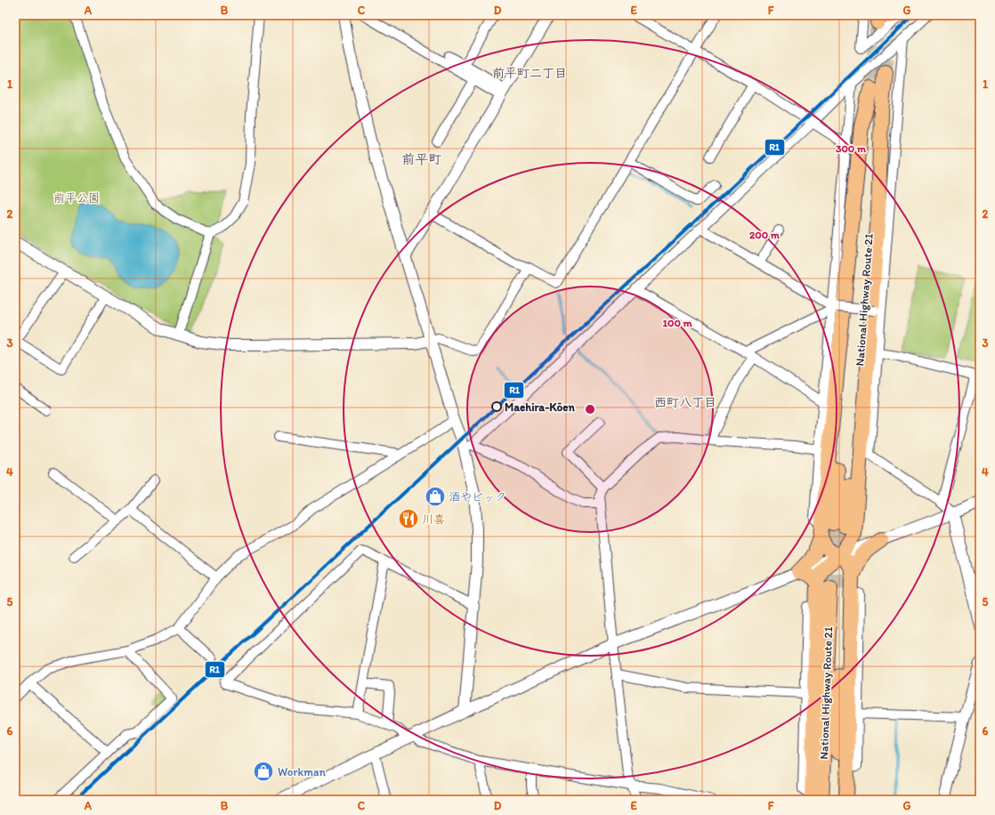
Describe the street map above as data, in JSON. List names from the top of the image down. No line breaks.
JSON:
{"streets":{"highway":["National Highway Route 21"]},"districts":["前平町二丁目","前平町","西町八丁目"],"parks":["前平公園"],"places":{"other":["Maehira-Kōen"],"shop":["酒やビック","Workman"],"restaurant":["川喜"]},"lines":["transit line R1"],"grid":{"columns":["A","B","C","D","E","F","G"],"rows":["1","2","3","4","5","6"]},"rings":["300 m","200 m","100 m"]}
